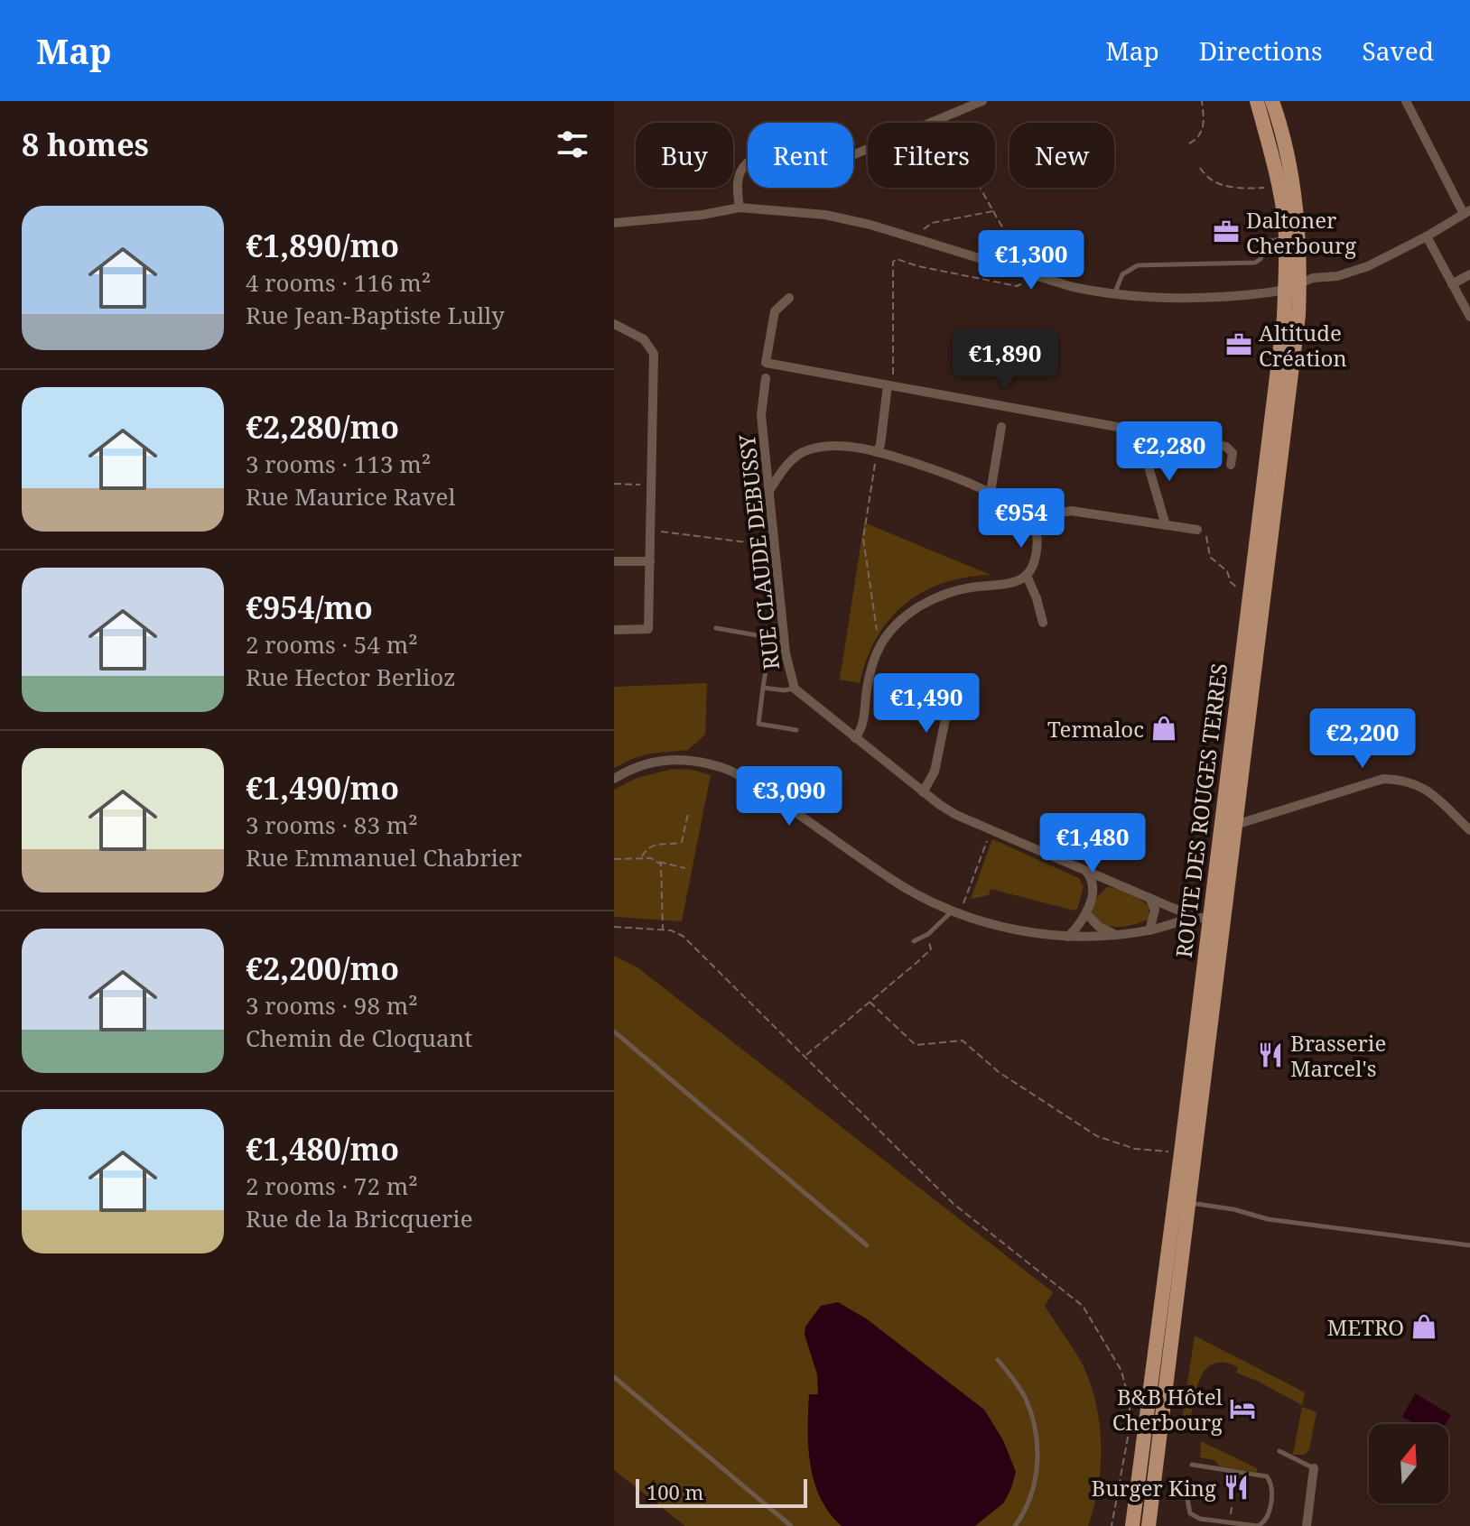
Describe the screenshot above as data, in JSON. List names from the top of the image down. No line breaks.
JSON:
{"streets":{"main road":["ROUTE DES ROUGES TERRES"],"street":["RUE CLAUDE DEBUSSY"]},"places":{"office":["Daltoner Cherbourg","Altitude Création"],"shop":["Termaloc","METRO"],"restaurant":["Brasserie Marcel's","Burger King"],"hotel":["B&B Hôtel Cherbourg"]},"scale_bar":"100 m","north":"top","page":{"header":"Map","nav":["Map","Directions","Saved"],"heading":"8 homes","chip":["Buy","Rent","Filters","New"],"list":[{"name":"€1,890/mo","note":"4 rooms · 116 m² · Rue Jean-Baptiste Lully"},{"name":"€2,280/mo","note":"3 rooms · 113 m² · Rue Maurice Ravel"},{"name":"€954/mo","note":"2 rooms · 54 m² · Rue Hector Berlioz"},{"name":"€1,490/mo","note":"3 rooms · 83 m² · Rue Emmanuel Chabrier"},{"name":"€2,200/mo","note":"3 rooms · 98 m² · Chemin de Cloquant"},{"name":"€1,480/mo","note":"2 rooms · 72 m² · Rue de la Bricquerie"}],"price":["€1,300","€1,890","€2,280","€954","€1,490","€2,200","€3,090","€1,480"],"scale":"100 m"}}
